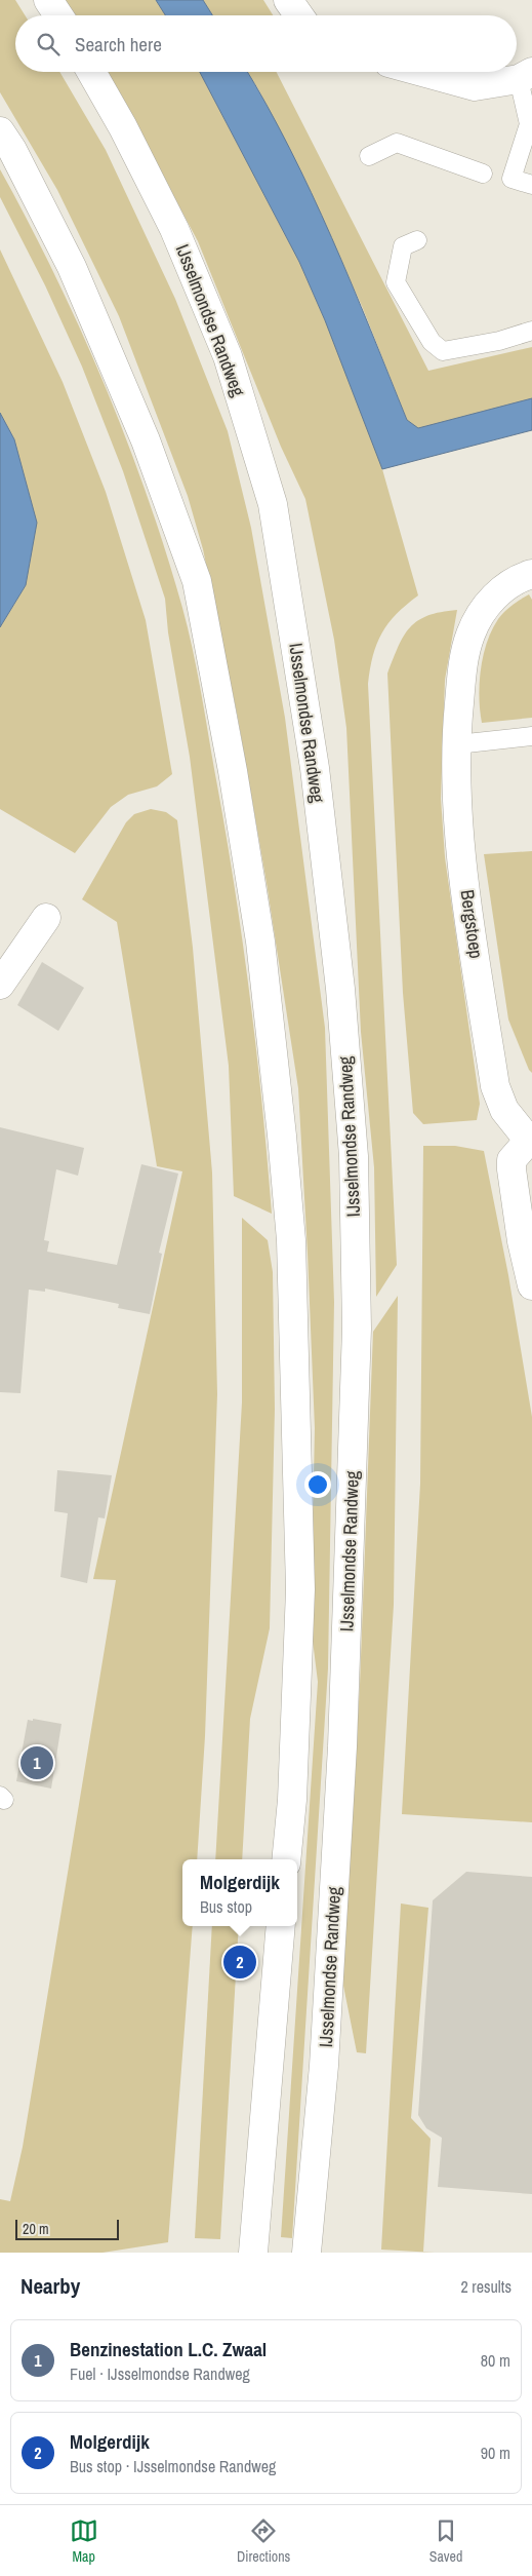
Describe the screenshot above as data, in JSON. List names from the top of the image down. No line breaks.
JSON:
{"streets":{"main road":["IJsselmondse Randweg","Bergstoep"]},"scale_bar":"20 m","page":{"search":"Search here","pins":["1","2"],"popup":["Molgerdijk","Bus stop"],"scale":"20 m","heading":["Nearby","2 results"],"list":[{"mark":"1","name":"Benzinestation L.C. Zwaal","note":"Fuel · IJsselmondse Randweg","value":"80 m"},{"mark":"2","name":"Molgerdijk","note":"Bus stop · IJsselmondse Randweg","value":"90 m"}],"nav":["Map","Directions","Saved"]}}
